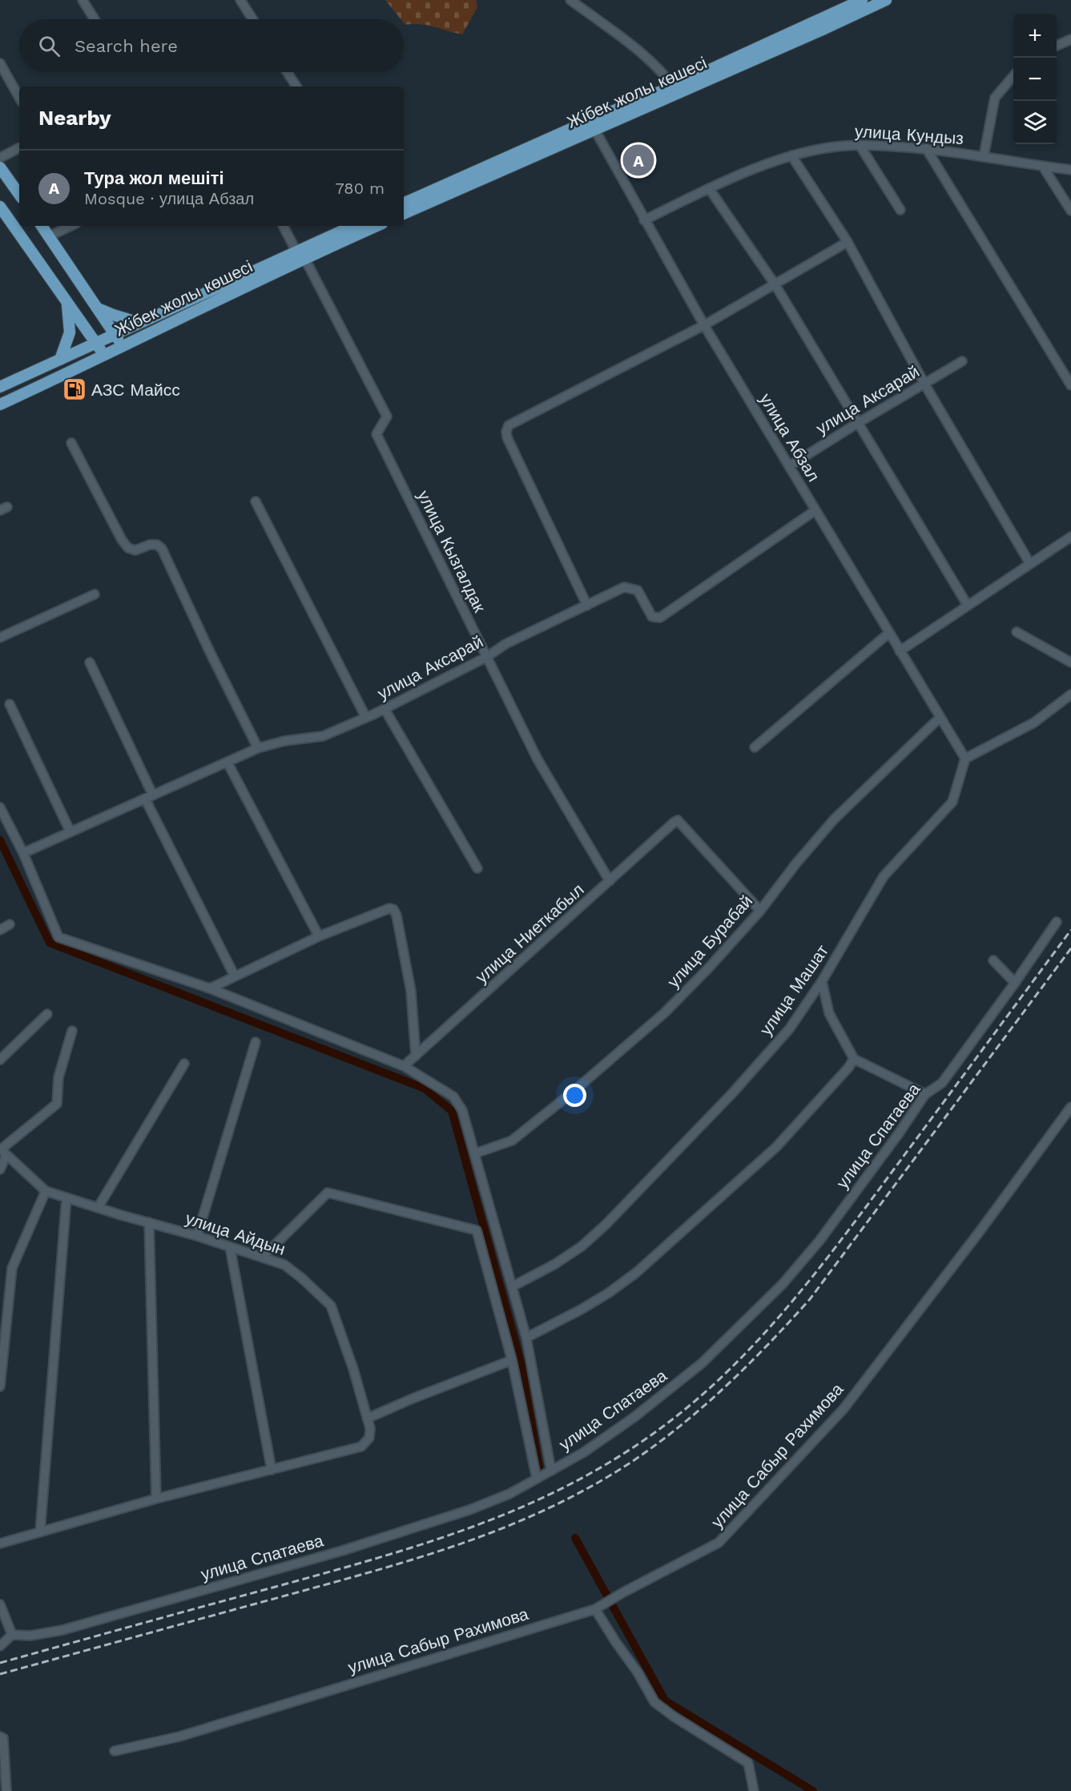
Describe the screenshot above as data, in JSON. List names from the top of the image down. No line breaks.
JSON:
{"streets":{"main road":["Жібек жолы көшесі"],"street":["улица Кундыз","улица Аксарай","улица Абзал","улица Кызгалдак","улица Ниеткабыл","улица Бурабай","улица Машат","улица Спатаева","улица Айдын","улица Сабыр Рахимова"]},"crossings":[["Жібек жолы көшесі","улица Абзал"],["Жібек жолы көшесі","улица Кызгалдак"],["улица Кундыз","улица Абзал"],["улица Аксарай","улица Абзал"],["улица Аксарай","улица Кызгалдак"],["улица Абзал","улица Бурабай"],["улица Абзал","улица Машат"],["улица Кызгалдак","улица Ниеткабыл"],["улица Ниеткабыл","улица Бурабай"]],"places":{"fuel station":["АЗС Майсс"]},"page":{"map_buttons":["+","−"],"search":"Search here","heading":"Nearby","pins":"A","list":[{"mark":"A","name":"Тура жол мешіті","note":"Mosque · улица Абзал","value":"780 m"}]}}
